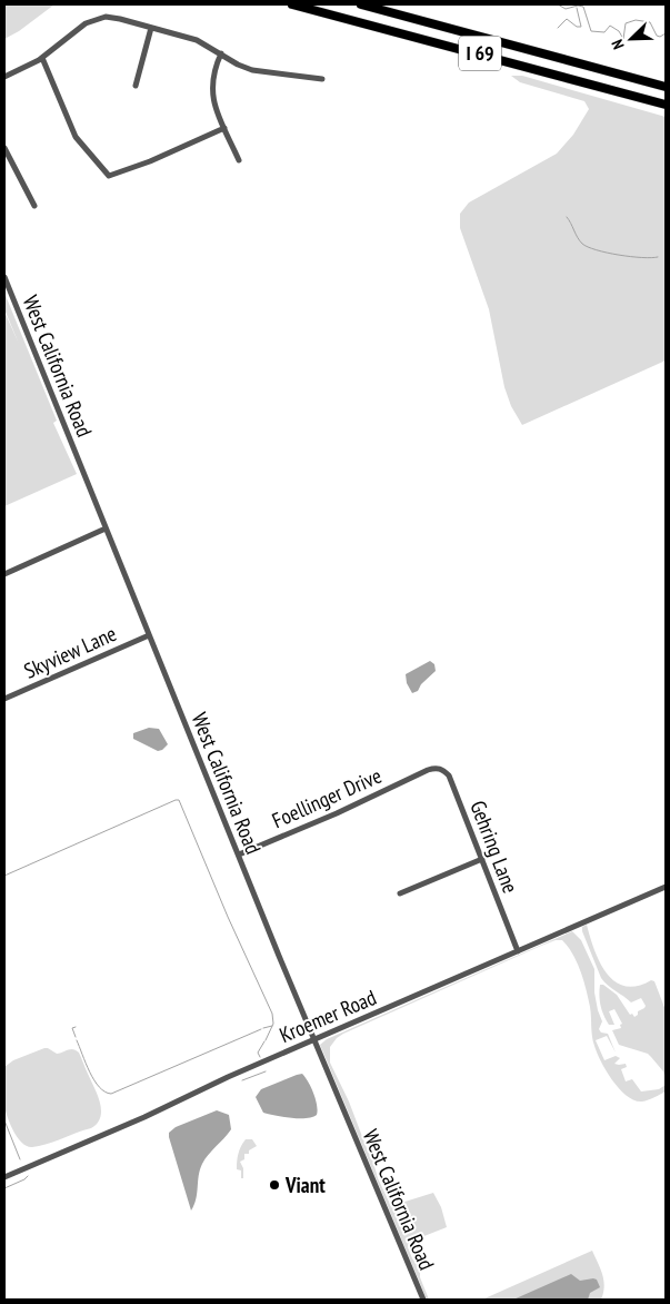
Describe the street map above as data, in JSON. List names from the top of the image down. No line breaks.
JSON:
{"streets":{"highway":["I 69"],"street":["West California Road","Skyview Lane","Foellinger Drive","Gehring Lane","Kroemer Road"]},"crossings":[["West California Road","Skyview Lane"],["West California Road","Foellinger Drive"],["West California Road","Kroemer Road"],["Foellinger Drive","Gehring Lane"],["Gehring Lane","Kroemer Road"]],"places":["Viant"],"north":"bottom left"}
